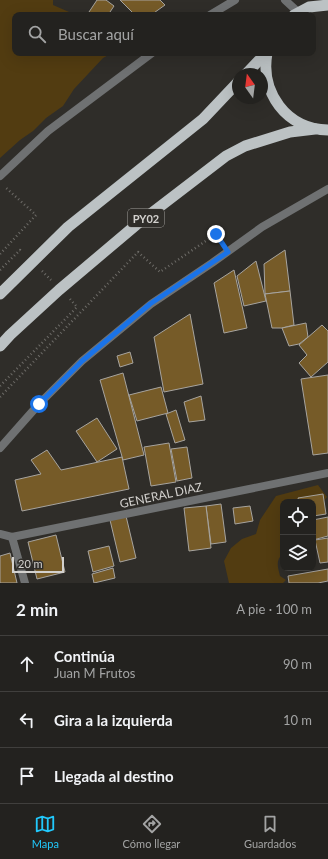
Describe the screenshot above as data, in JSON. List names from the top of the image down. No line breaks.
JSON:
{"streets":{"highway":["PY02"],"street":["GENERAL DIAZ"]},"scale_bar":"20 m","north":"top","page":{"search":"Buscar aquí","scale":"20 m","heading":["2 min","A pie · 100 m"],"list":[["Continúa","Juan M Frutos","90 m"],["Gira a la izquierda","10 m"],"Llegada al destino"],"nav":["Mapa","Cómo llegar","Guardados"]}}
